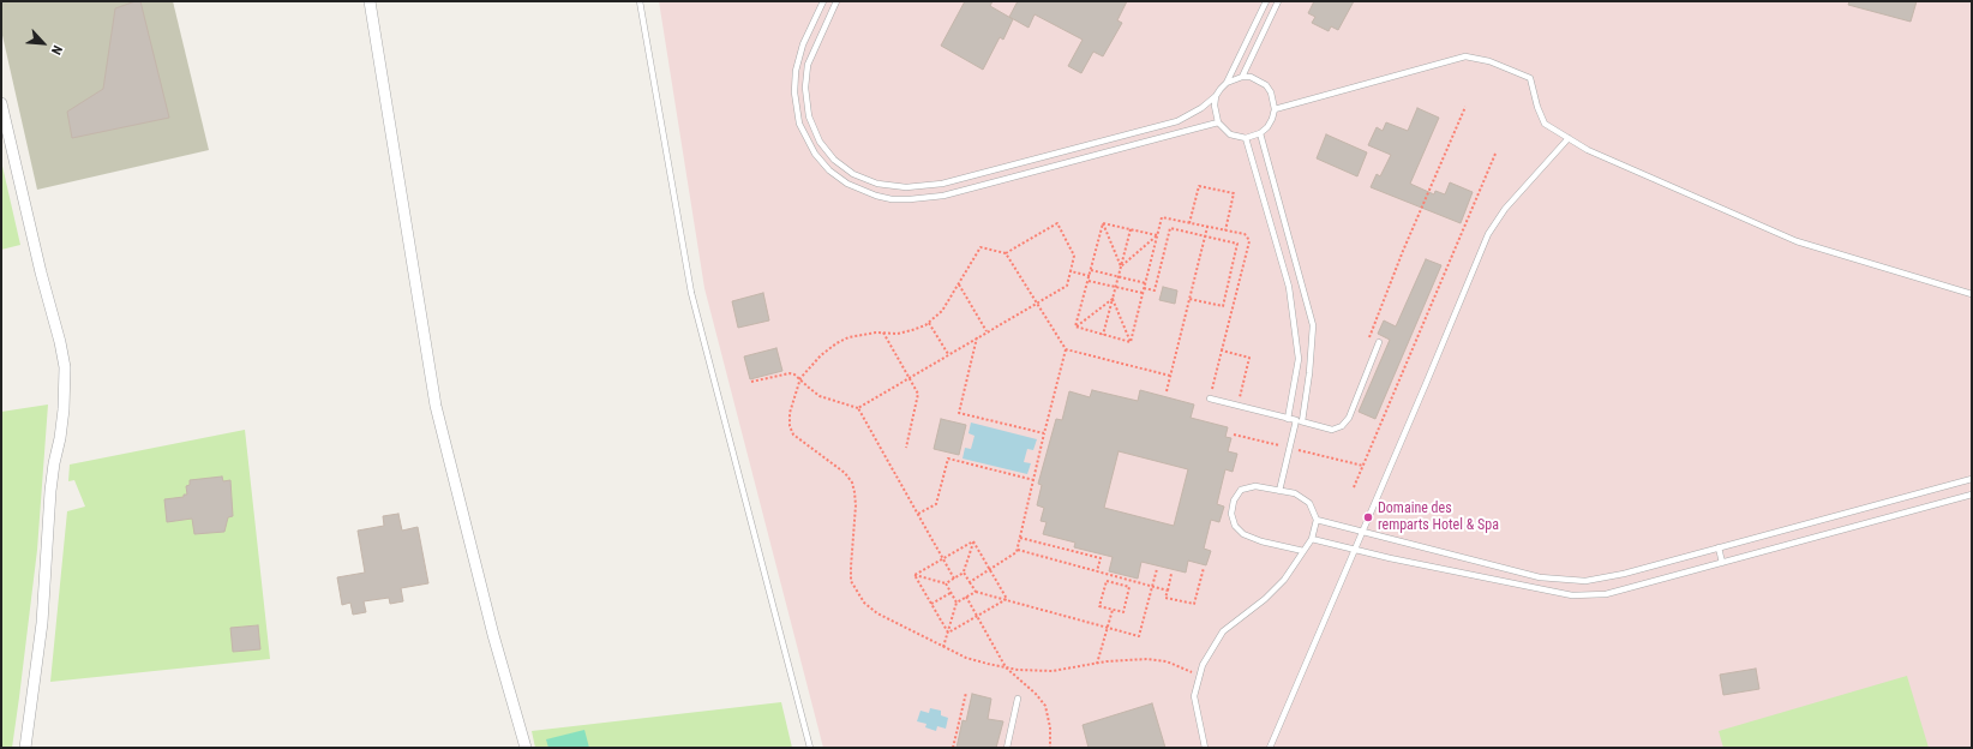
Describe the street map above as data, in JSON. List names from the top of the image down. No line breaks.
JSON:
{"places":["Domaine des remparts Hotel & Spa"],"north":"bottom right"}
